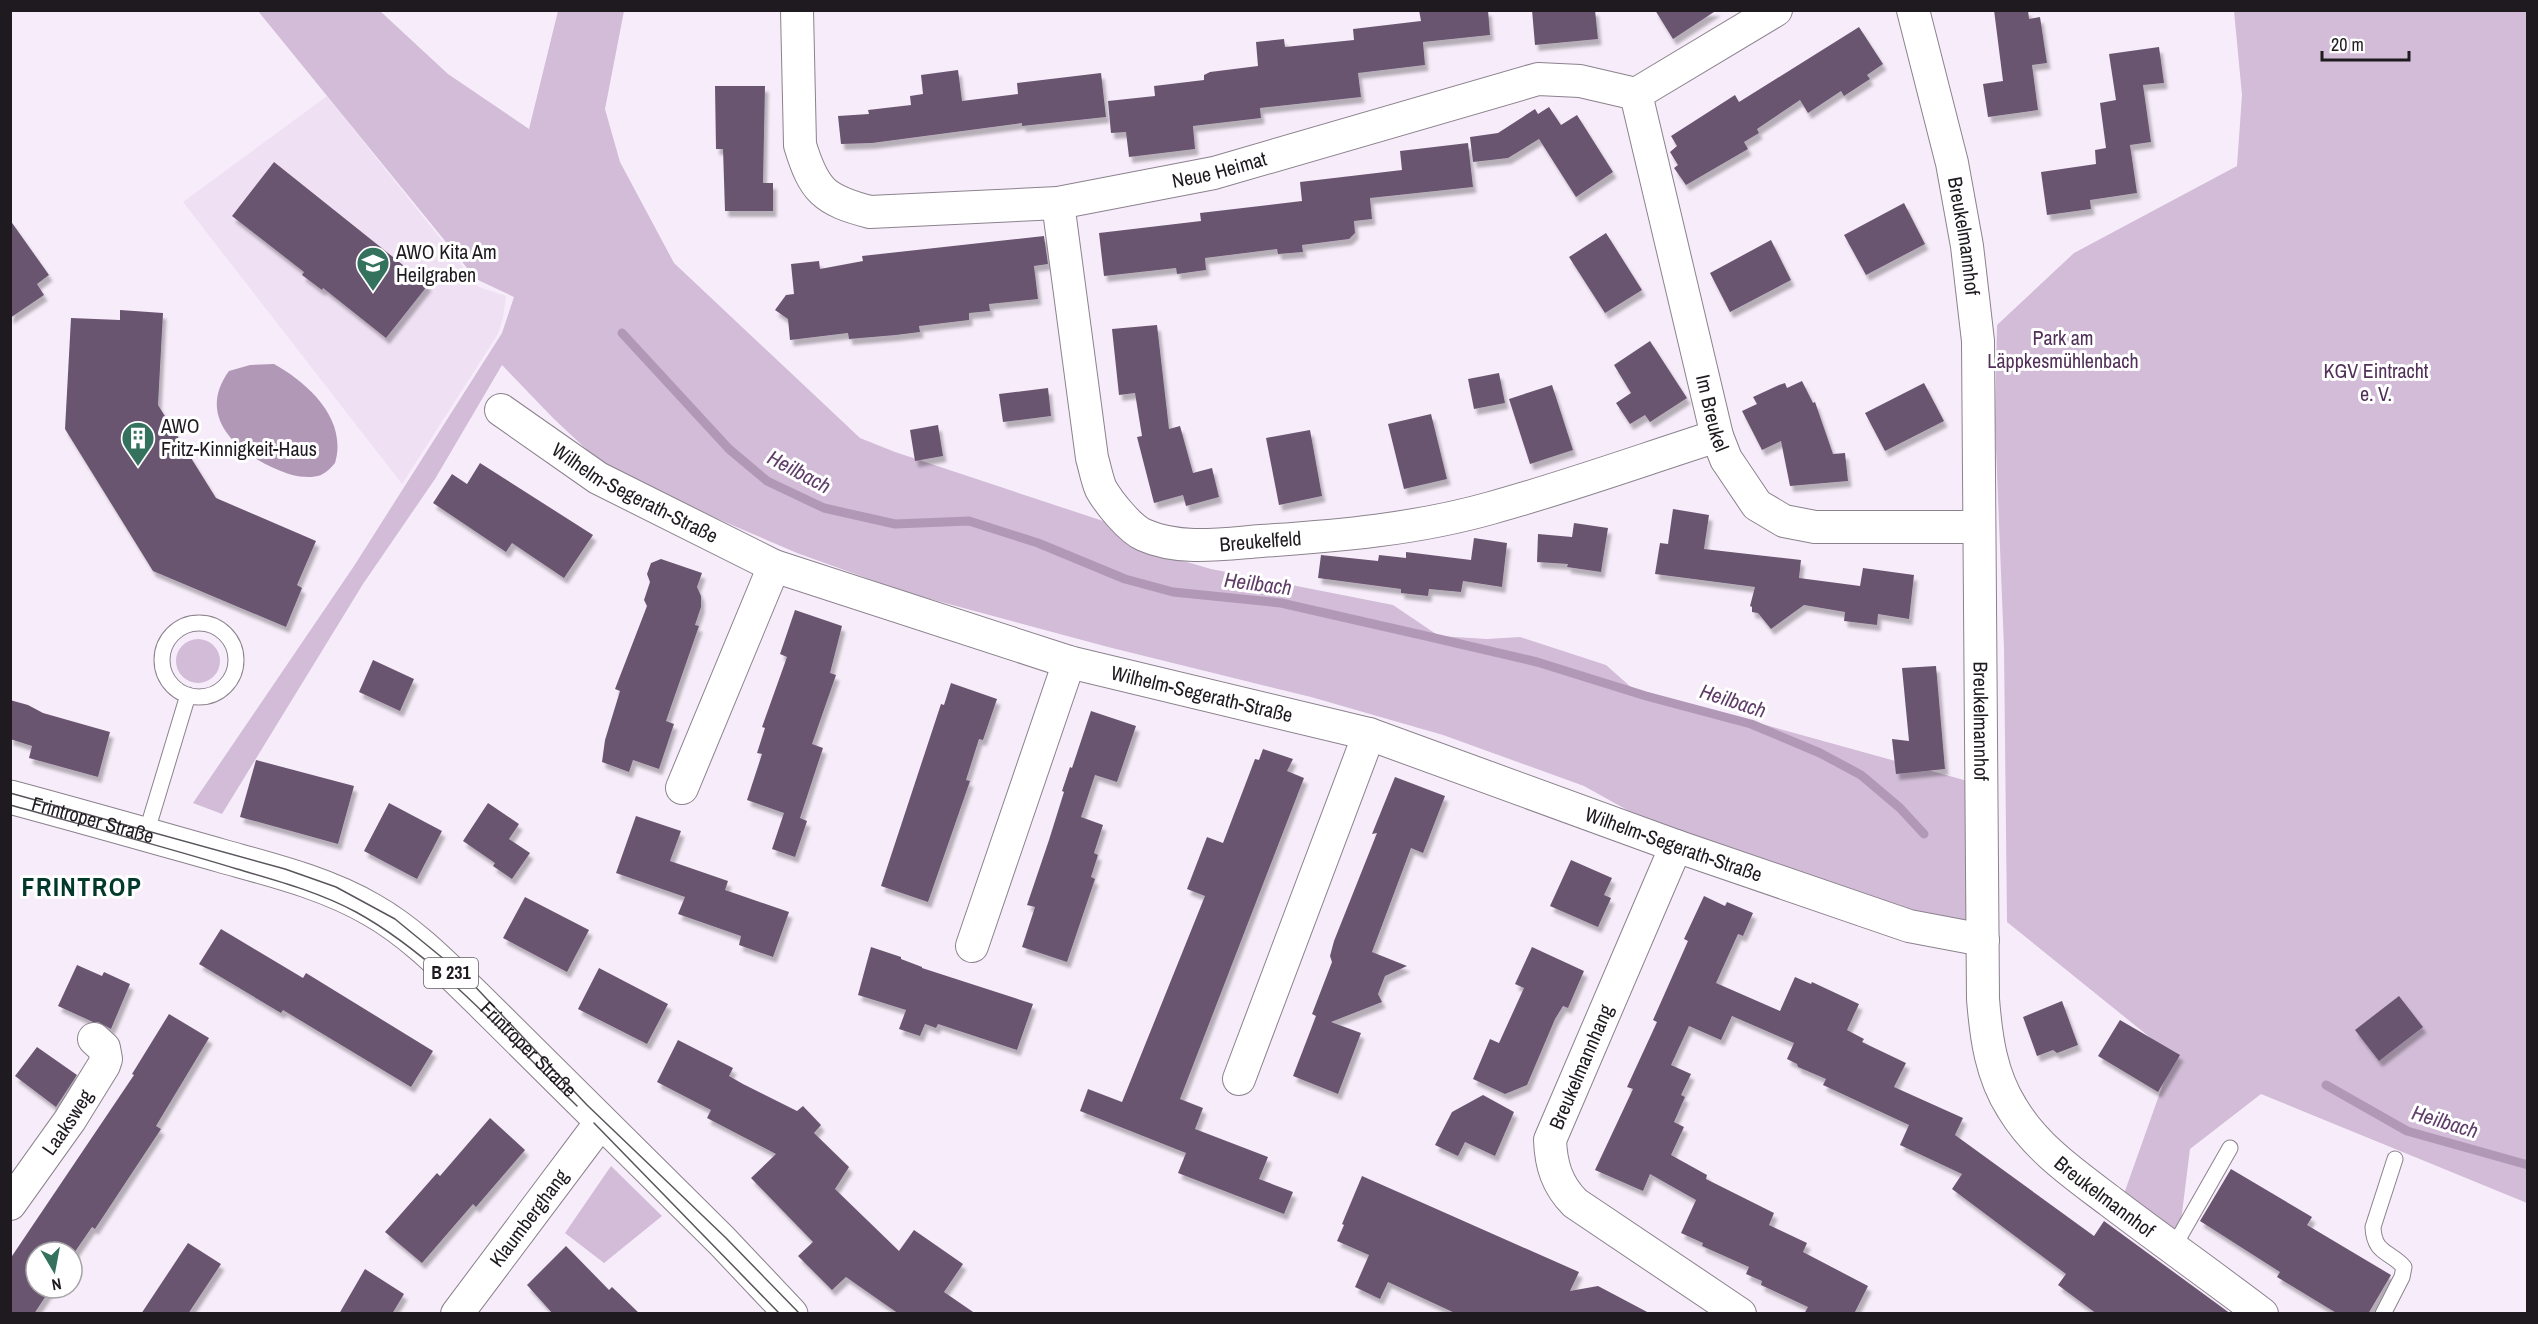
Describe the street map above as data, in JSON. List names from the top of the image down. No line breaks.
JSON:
{"streets":{"main road":["Frintroper Straße","B 231"],"street":["Neue Heimat","Breukelmannhof","Im Breukel","Wilhelm-Segerath-Straße","Breukelfeld","Breukelmannhang","Laaksweg","Klaumberghang"]},"crossings":[["Neue Heimat","Im Breukel"],["Neue Heimat","Breukelfeld"],["Breukelmannhof","Im Breukel"],["Breukelmannhof","Wilhelm-Segerath-Straße"],["Im Breukel","Breukelfeld"],["Wilhelm-Segerath-Straße","Breukelmannhang"],["Frintroper Straße","Klaumberghang"]],"districts":["FRINTROP"],"water":["Heilbach"],"parks":["Park am Läppkesmühlenbach","KGV Eintracht e. V."],"places":{"school or university":["AWO Kita Am Heilgraben"],"building":["AWO Fritz-Kinnigkeit-Haus"]},"scale_bar":"20 m","north":"bottom"}
